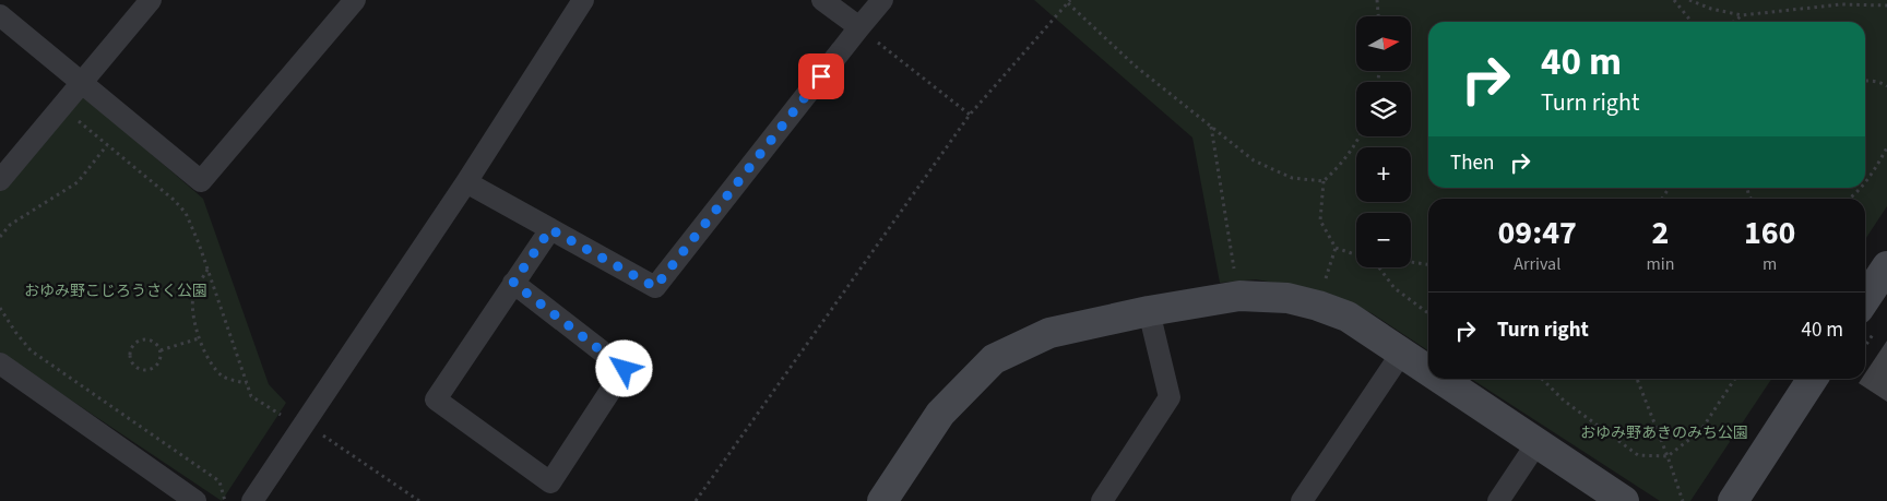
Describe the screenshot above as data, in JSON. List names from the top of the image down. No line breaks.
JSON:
{"parks":["おゆみ野こじろうさく公園","おゆみ野あきのみち公園"],"north":"right","page":{"map_buttons":["+","−"],"turn":["40 m","Turn right"],"then":"Then","eta":["09:47","Arrival","2","min","160","m"],"list":[{"name":"Turn right","value":"40 m"}]}}
